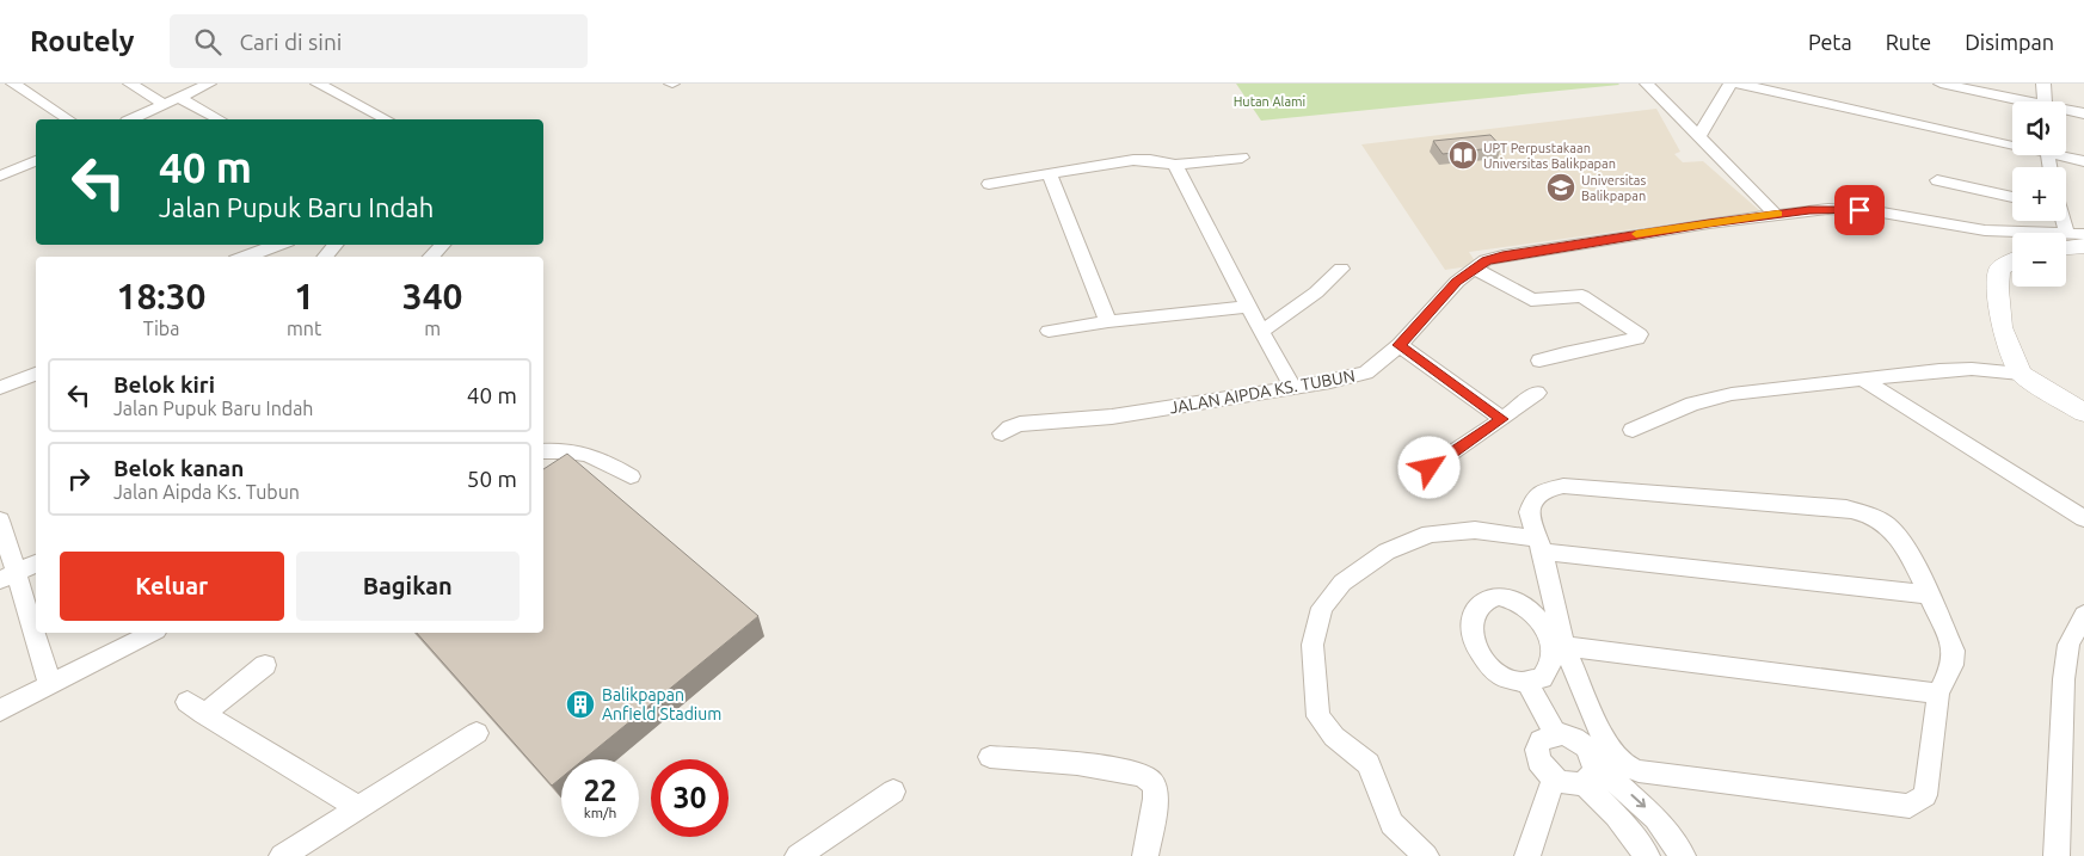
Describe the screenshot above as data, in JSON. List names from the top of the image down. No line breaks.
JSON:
{"streets":{"street":["JALAN AIPDA KS. TUBUN"]},"parks":["Hutan Alami"],"places":{"library":["UPT Perpustakaan Universitas Balikpapan"],"school or university":["Universitas Balikpapan"],"building":["Balikpapan Anfield Stadium"]},"page":{"header":"Routely","search":"Cari di sini","nav":["Peta","Rute","Disimpan"],"map_buttons":["+","−"],"turn":["40 m","Jalan Pupuk Baru Indah"],"eta":["18:30","Tiba","1","mnt","340","m"],"list":[{"name":"Belok kiri","note":"Jalan Pupuk Baru Indah","value":"40 m"},{"name":"Belok kanan","note":"Jalan Aipda Ks. Tubun","value":"50 m"}],"buttons":["Keluar","Bagikan"],"speed":"22 km/h","limit":"30"}}
